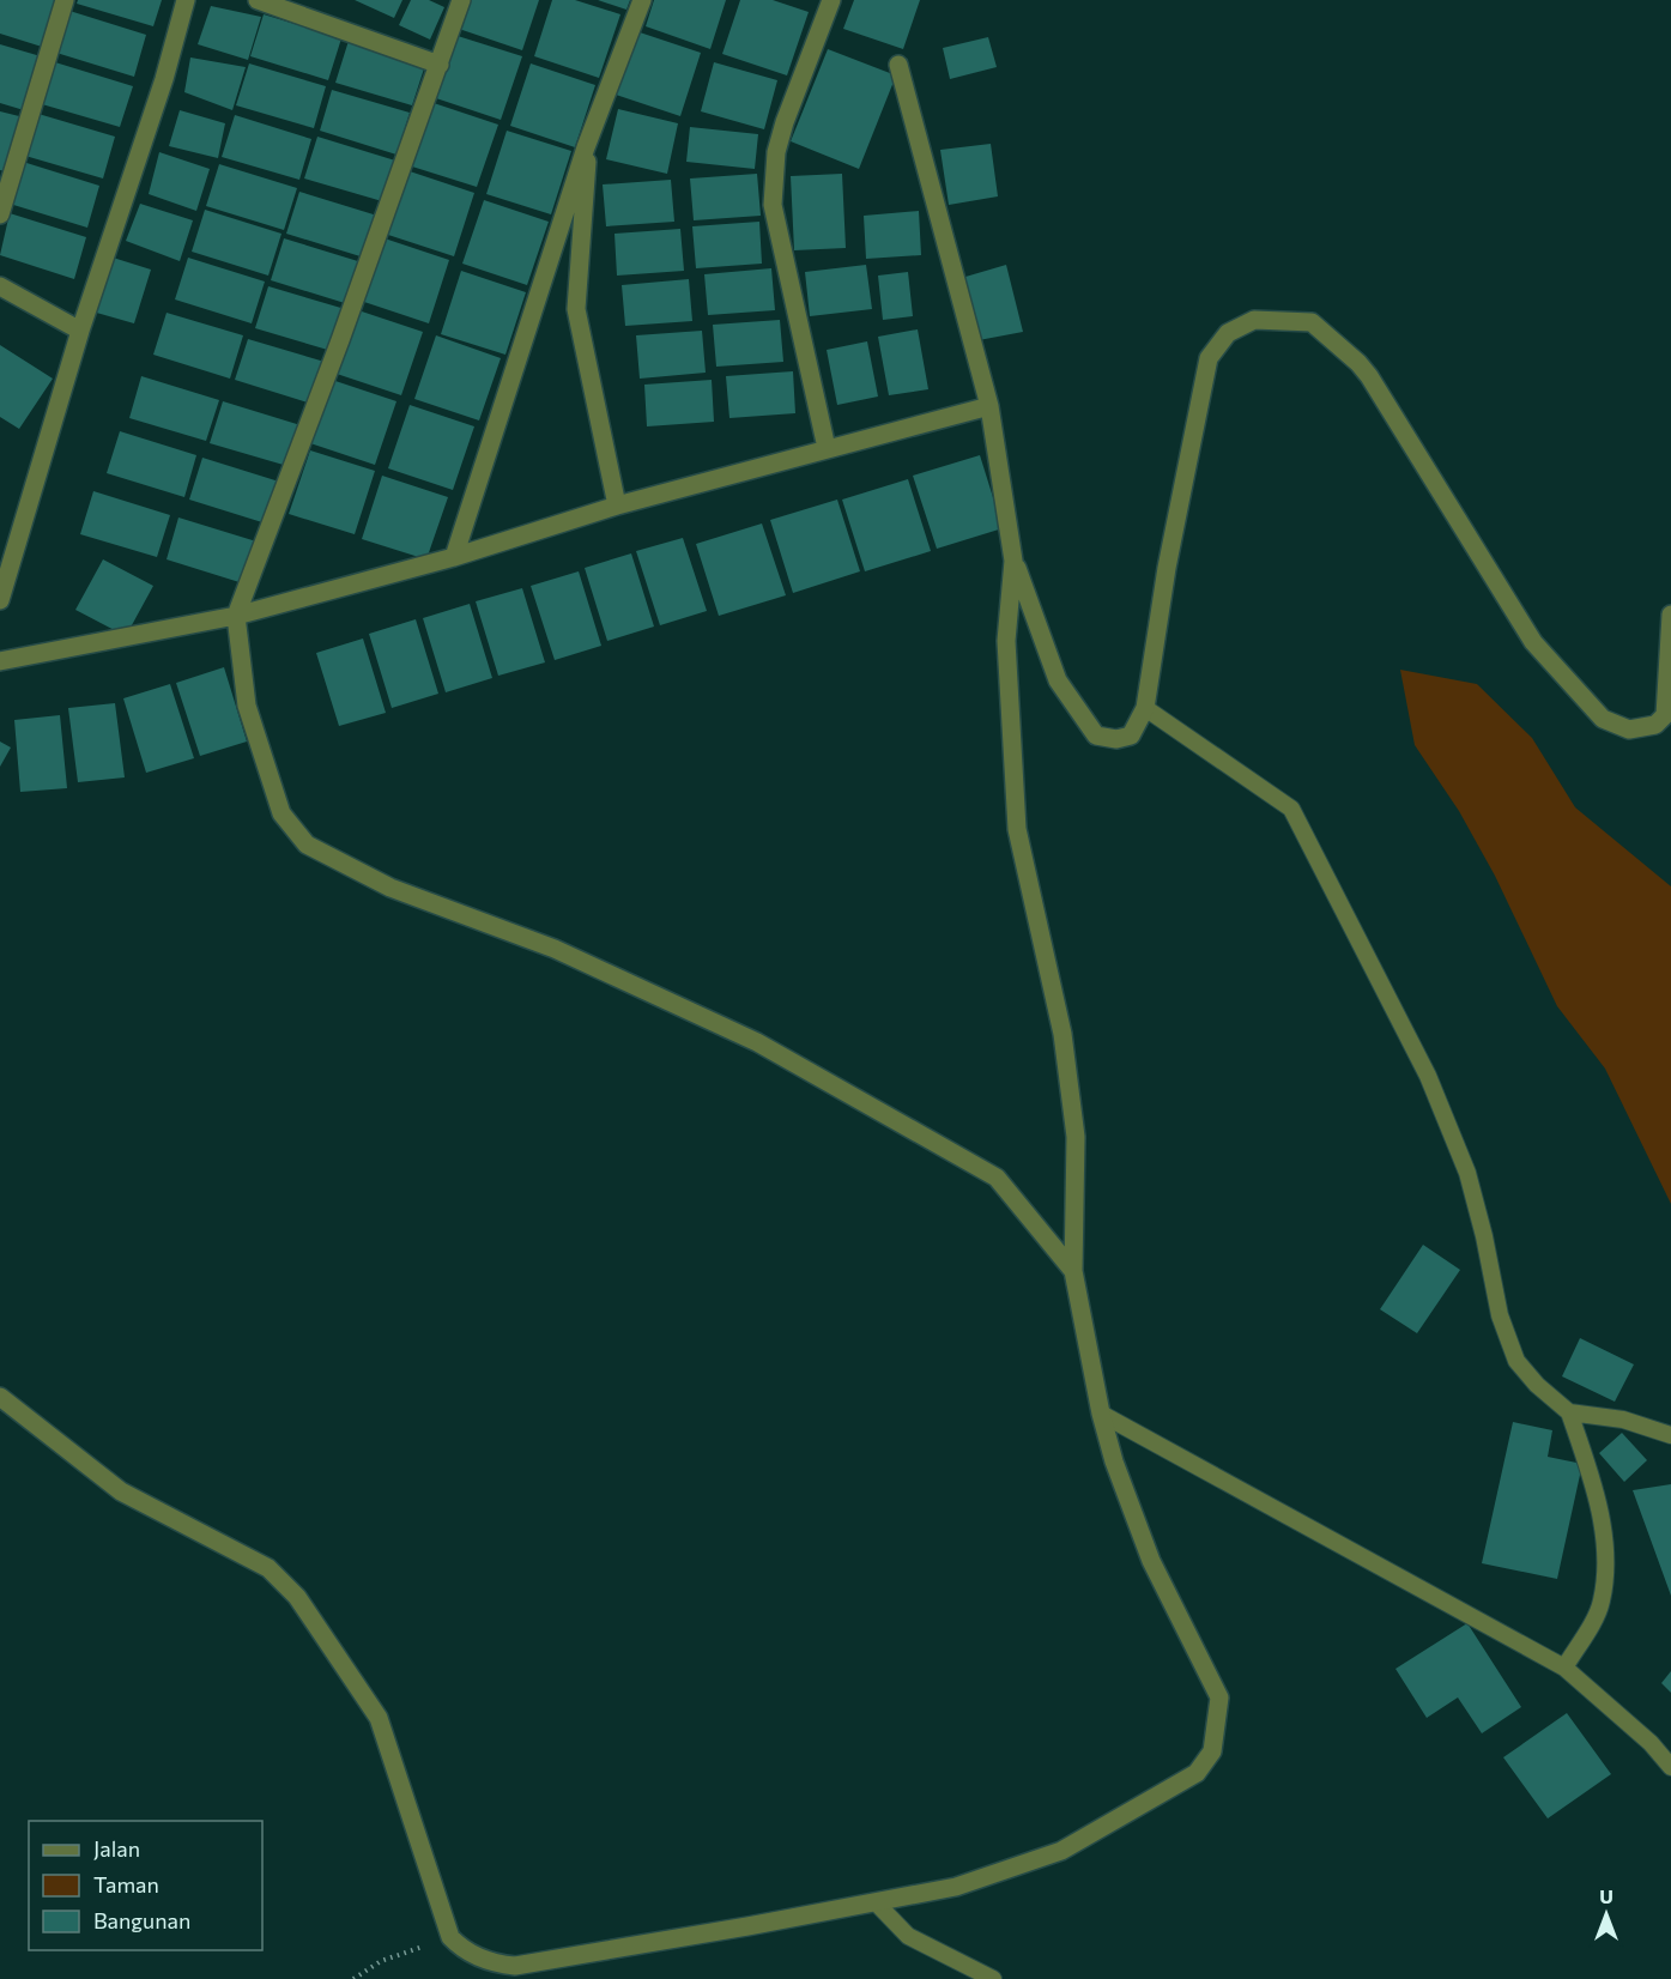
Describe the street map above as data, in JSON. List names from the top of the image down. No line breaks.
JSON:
{"legend":["Jalan","Taman","Bangunan"],"north":"top"}
